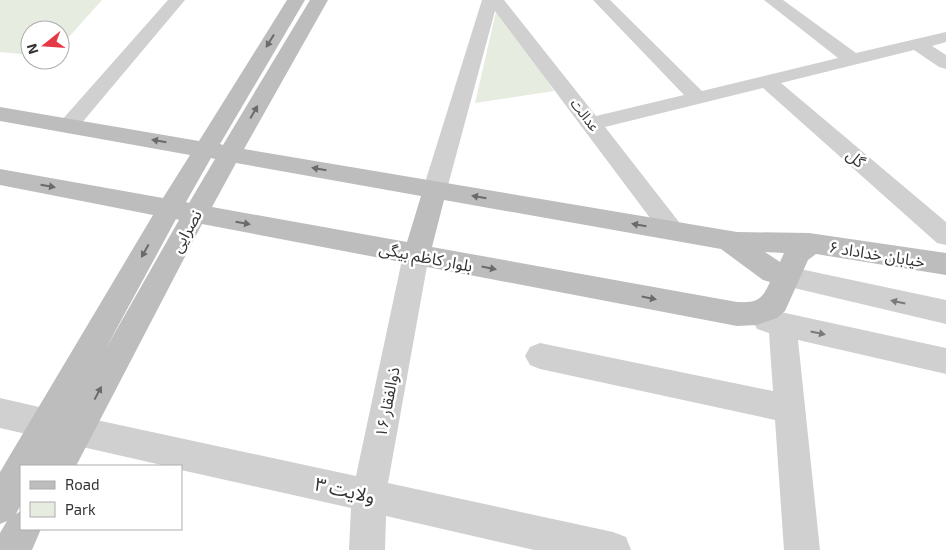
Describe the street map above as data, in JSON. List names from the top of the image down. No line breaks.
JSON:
{"streets":{"main road":["نصرایی","خیابان خداداد ۶","بلوار کاظم بیگی"],"street":["عدالت","گل","ذوالفقار ۱۶","ولایت ۳"]},"crossings":[["نصرایی","بلوار کاظم بیگی"],["نصرایی","ولایت ۳"],["خیابان خداداد ۶","بلوار کاظم بیگی"],["بلوار کاظم بیگی","ذوالفقار ۱۶"],["ذوالفقار ۱۶","ولایت ۳"]],"legend":["Road","Park"],"north":"left"}
